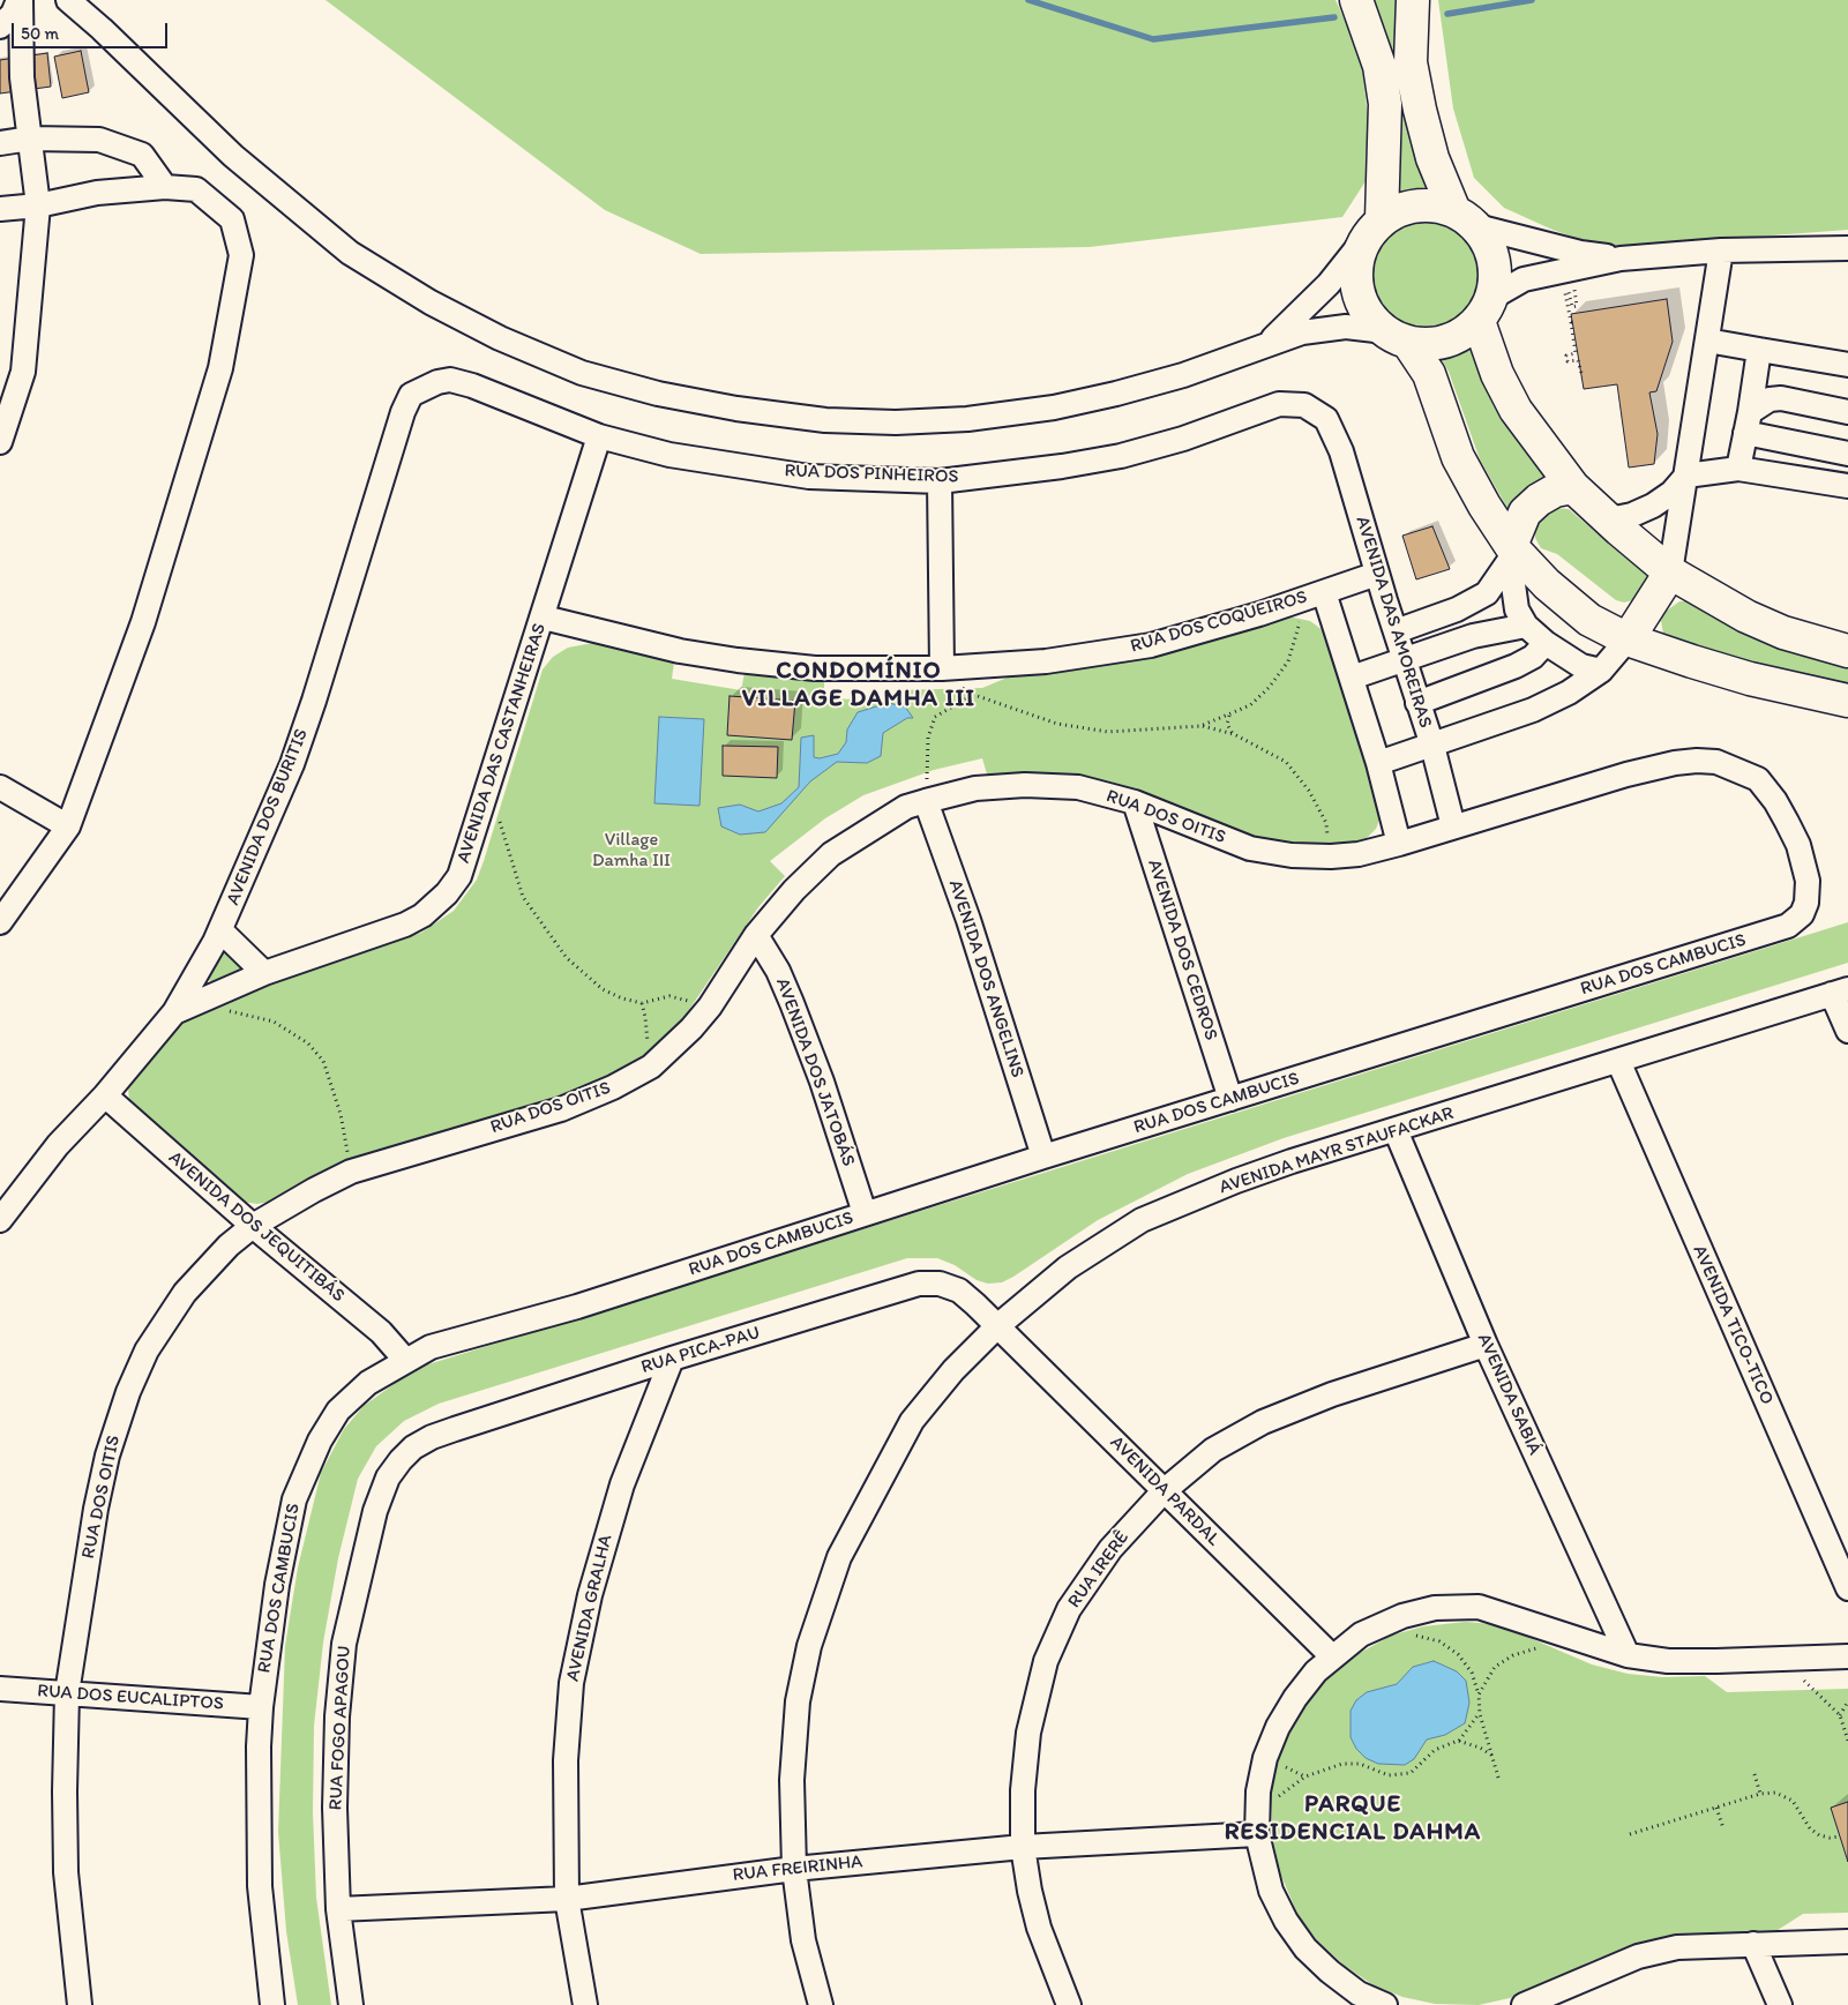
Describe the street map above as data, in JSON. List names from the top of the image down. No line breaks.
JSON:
{"streets":{"street":["RUA DOS PINHEIROS","RUA DOS COQUEIROS","AVENIDA DAS AMOREIRAS","AVENIDA DAS CASTANHEIRAS","AVENIDA DOS BURITIS","RUA DOS OITIS","AVENIDA DOS CEDROS","RUA DOS CAMBUCIS","AVENIDA DOS ANGELINS","AVENIDA DOS JATOBÁS","AVENIDA MAYR STAUFACKAR","AVENIDA DOS JEQUITIBÁS","AVENIDA TICO-TICO","RUA PICA-PAU","AVENIDA SABIÁ","AVENIDA PARDAL","RUA IRERÊ","AVENIDA GRALHA","RUA DOS EUCALIPTOS","RUA FOGO APAGOU","RUA FREIRINHA"]},"crossings":[["RUA DOS PINHEIROS","AVENIDA DAS AMOREIRAS"],["RUA DOS PINHEIROS","AVENIDA DAS CASTANHEIRAS"],["RUA DOS PINHEIROS","AVENIDA DOS BURITIS"],["RUA DOS COQUEIROS","AVENIDA DAS AMOREIRAS"],["RUA DOS COQUEIROS","AVENIDA DAS CASTANHEIRAS"],["AVENIDA DAS AMOREIRAS","RUA DOS OITIS"],["AVENIDA DAS CASTANHEIRAS","AVENIDA DOS BURITIS"],["AVENIDA DOS BURITIS","AVENIDA DOS JEQUITIBÁS"],["RUA DOS OITIS","AVENIDA DOS CEDROS"],["RUA DOS OITIS","RUA DOS CAMBUCIS"],["RUA DOS OITIS","AVENIDA DOS ANGELINS"],["RUA DOS OITIS","AVENIDA DOS JATOBÁS"],["RUA DOS OITIS","AVENIDA DOS JEQUITIBÁS"],["RUA DOS OITIS","RUA DOS EUCALIPTOS"],["AVENIDA DOS CEDROS","RUA DOS CAMBUCIS"],["RUA DOS CAMBUCIS","AVENIDA DOS ANGELINS"],["RUA DOS CAMBUCIS","AVENIDA DOS JATOBÁS"],["RUA DOS CAMBUCIS","AVENIDA DOS JEQUITIBÁS"],["RUA DOS CAMBUCIS","RUA DOS EUCALIPTOS"],["AVENIDA MAYR STAUFACKAR","AVENIDA TICO-TICO"],["AVENIDA MAYR STAUFACKAR","RUA PICA-PAU"],["AVENIDA MAYR STAUFACKAR","AVENIDA SABIÁ"],["AVENIDA MAYR STAUFACKAR","AVENIDA PARDAL"],["AVENIDA MAYR STAUFACKAR","RUA FREIRINHA"],["RUA PICA-PAU","AVENIDA PARDAL"],["RUA PICA-PAU","AVENIDA GRALHA"],["RUA PICA-PAU","RUA FOGO APAGOU"],["AVENIDA SABIÁ","RUA IRERÊ"],["AVENIDA PARDAL","RUA IRERÊ"],["RUA IRERÊ","RUA FREIRINHA"],["AVENIDA GRALHA","RUA FREIRINHA"],["RUA FOGO APAGOU","RUA FREIRINHA"]],"districts":["CONDOMÍNIO VILLAGE DAMHA III","PARQUE RESIDENCIAL DAHMA"],"parks":["Village Damha III"],"scale_bar":"50 m"}
